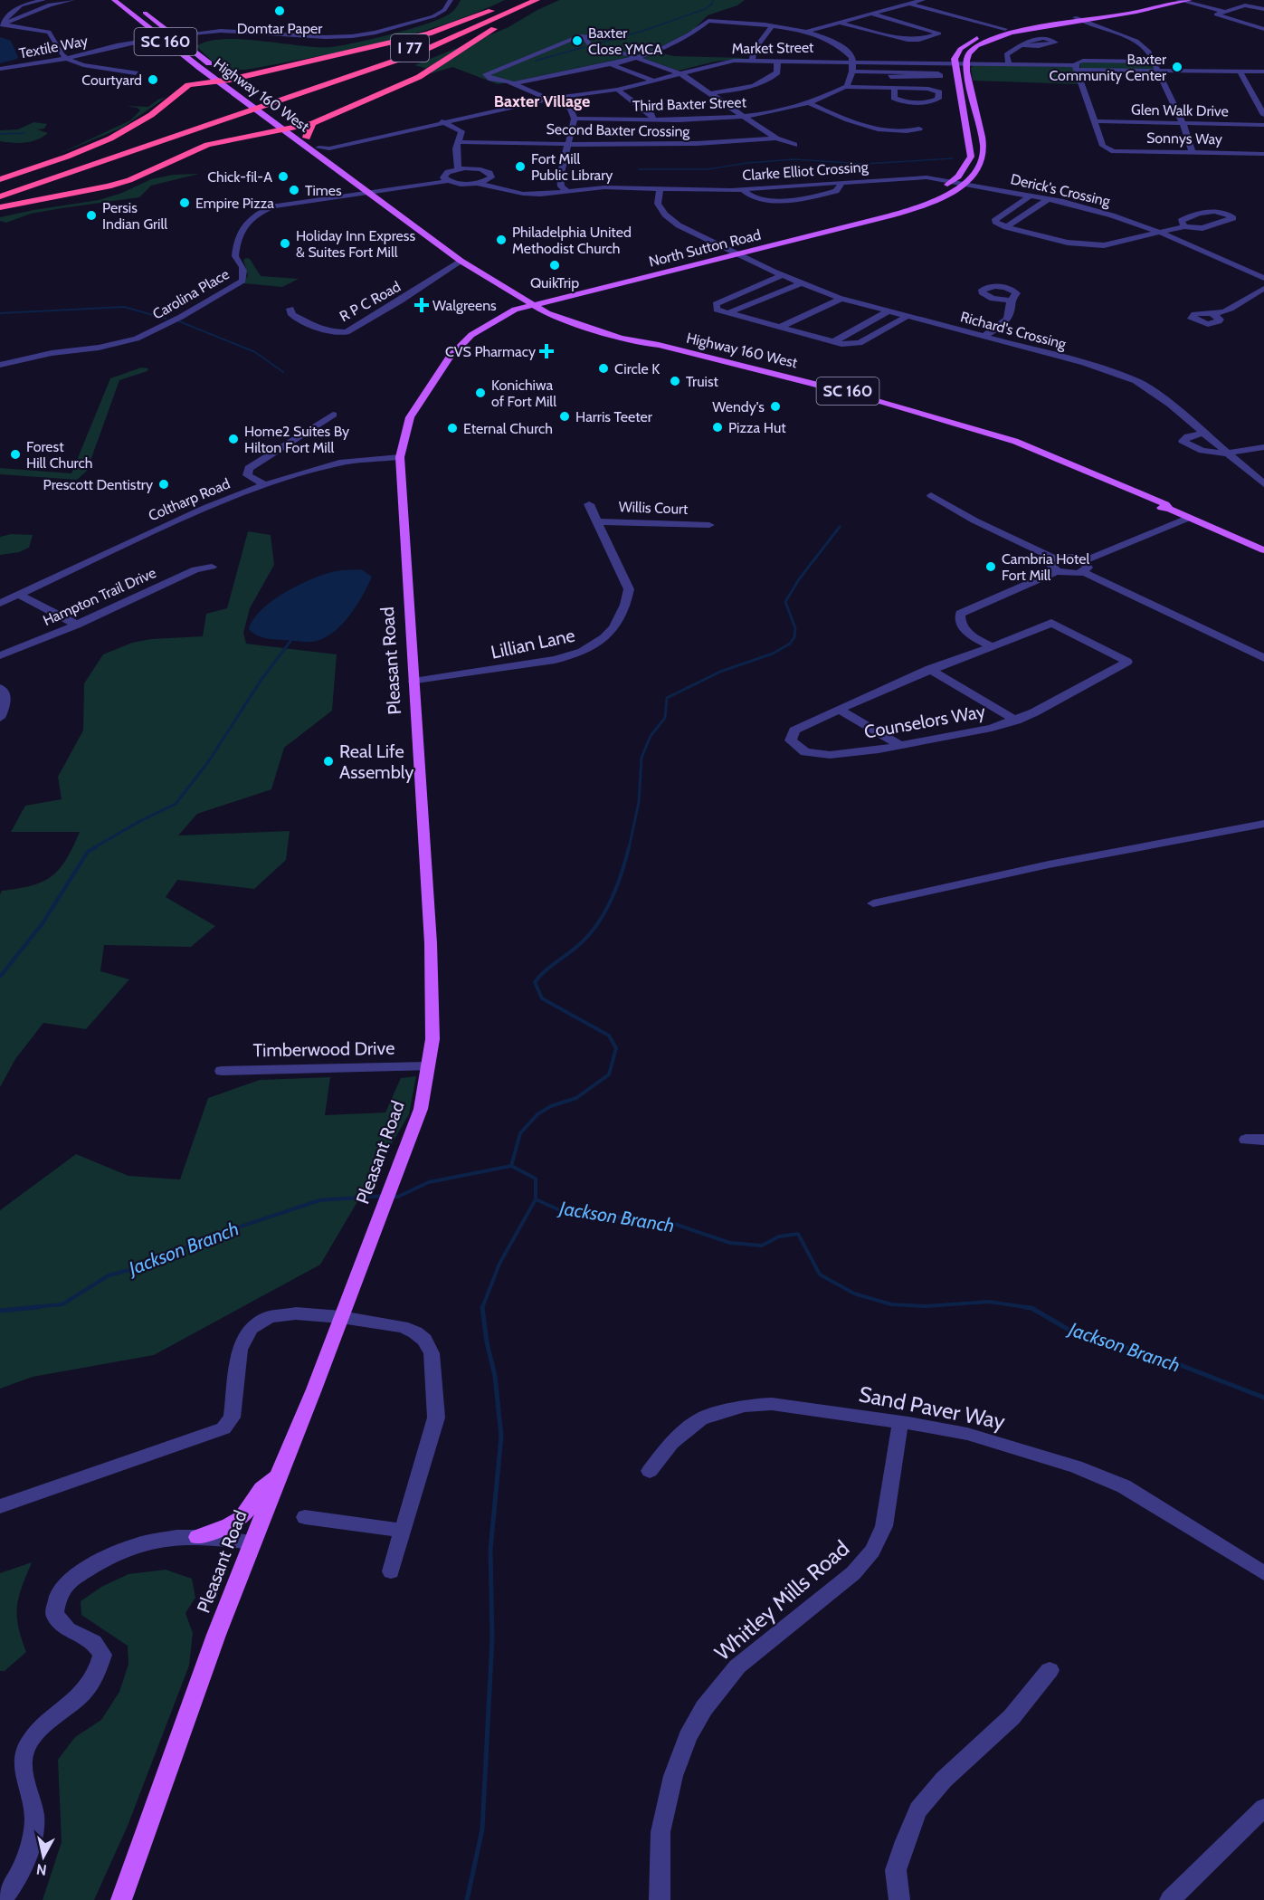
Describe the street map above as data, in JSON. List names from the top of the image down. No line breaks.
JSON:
{"streets":{"highway":["I 77"],"main road":["SC 160","Highway 160 West","North Sutton Road","Pleasant Road"],"street":["Textile Way","Market Street","Third Baxter Street","Glen Walk Drive","Second Baxter Crossing","Sonnys Way","Clarke Elliot Crossing","Derick's Crossing","Carolina Place","R P C Road","Richard's Crossing","Coltharp Road","Willis Court","Hampton Trail Drive","Lillian Lane","Counselors Way","Timberwood Drive","Sand Paver Way","Whitley Mills Road"]},"crossings":[["Textile Way","Highway 160 West"],["Market Street","Highway 160 West"],["Market Street","North Sutton Road"],["Highway 160 West","North Sutton Road"],["Highway 160 West","Carolina Place"],["Highway 160 West","R P C Road"],["Highway 160 West","Pleasant Road"],["Glen Walk Drive","Sonnys Way"],["Clarke Elliot Crossing","Derick's Crossing"],["Clarke Elliot Crossing","North Sutton Road"],["Clarke Elliot Crossing","Richard's Crossing"],["Derick's Crossing","North Sutton Road"],["North Sutton Road","Richard's Crossing"],["North Sutton Road","Pleasant Road"],["Coltharp Road","Pleasant Road"],["Willis Court","Lillian Lane"],["Lillian Lane","Pleasant Road"],["Pleasant Road","Timberwood Drive"],["Sand Paver Way","Whitley Mills Road"]],"districts":["Baxter Village"],"water":["Jackson Branch"],"places":{"other":["Domtar Paper","Baxter Close YMCA","Baxter Community Center","Courtyard","Fort Mill Public Library","Chick-fil-A","Times","Empire Pizza","Persis Indian Grill","Philadelphia United Methodist Church","Holiday Inn Express & Suites Fort Mill","QuikTrip","Circle K","Truist","Konichiwa of Fort Mill","Wendy's","Harris Teeter","Pizza Hut","Eternal Church","Home2 Suites By Hilton Fort Mill","Forest Hill Church","Prescott Dentistry","Cambria Hotel Fort Mill","Real Life Assembly"],"health":["Walgreens","CVS Pharmacy"]},"north":"bottom"}
